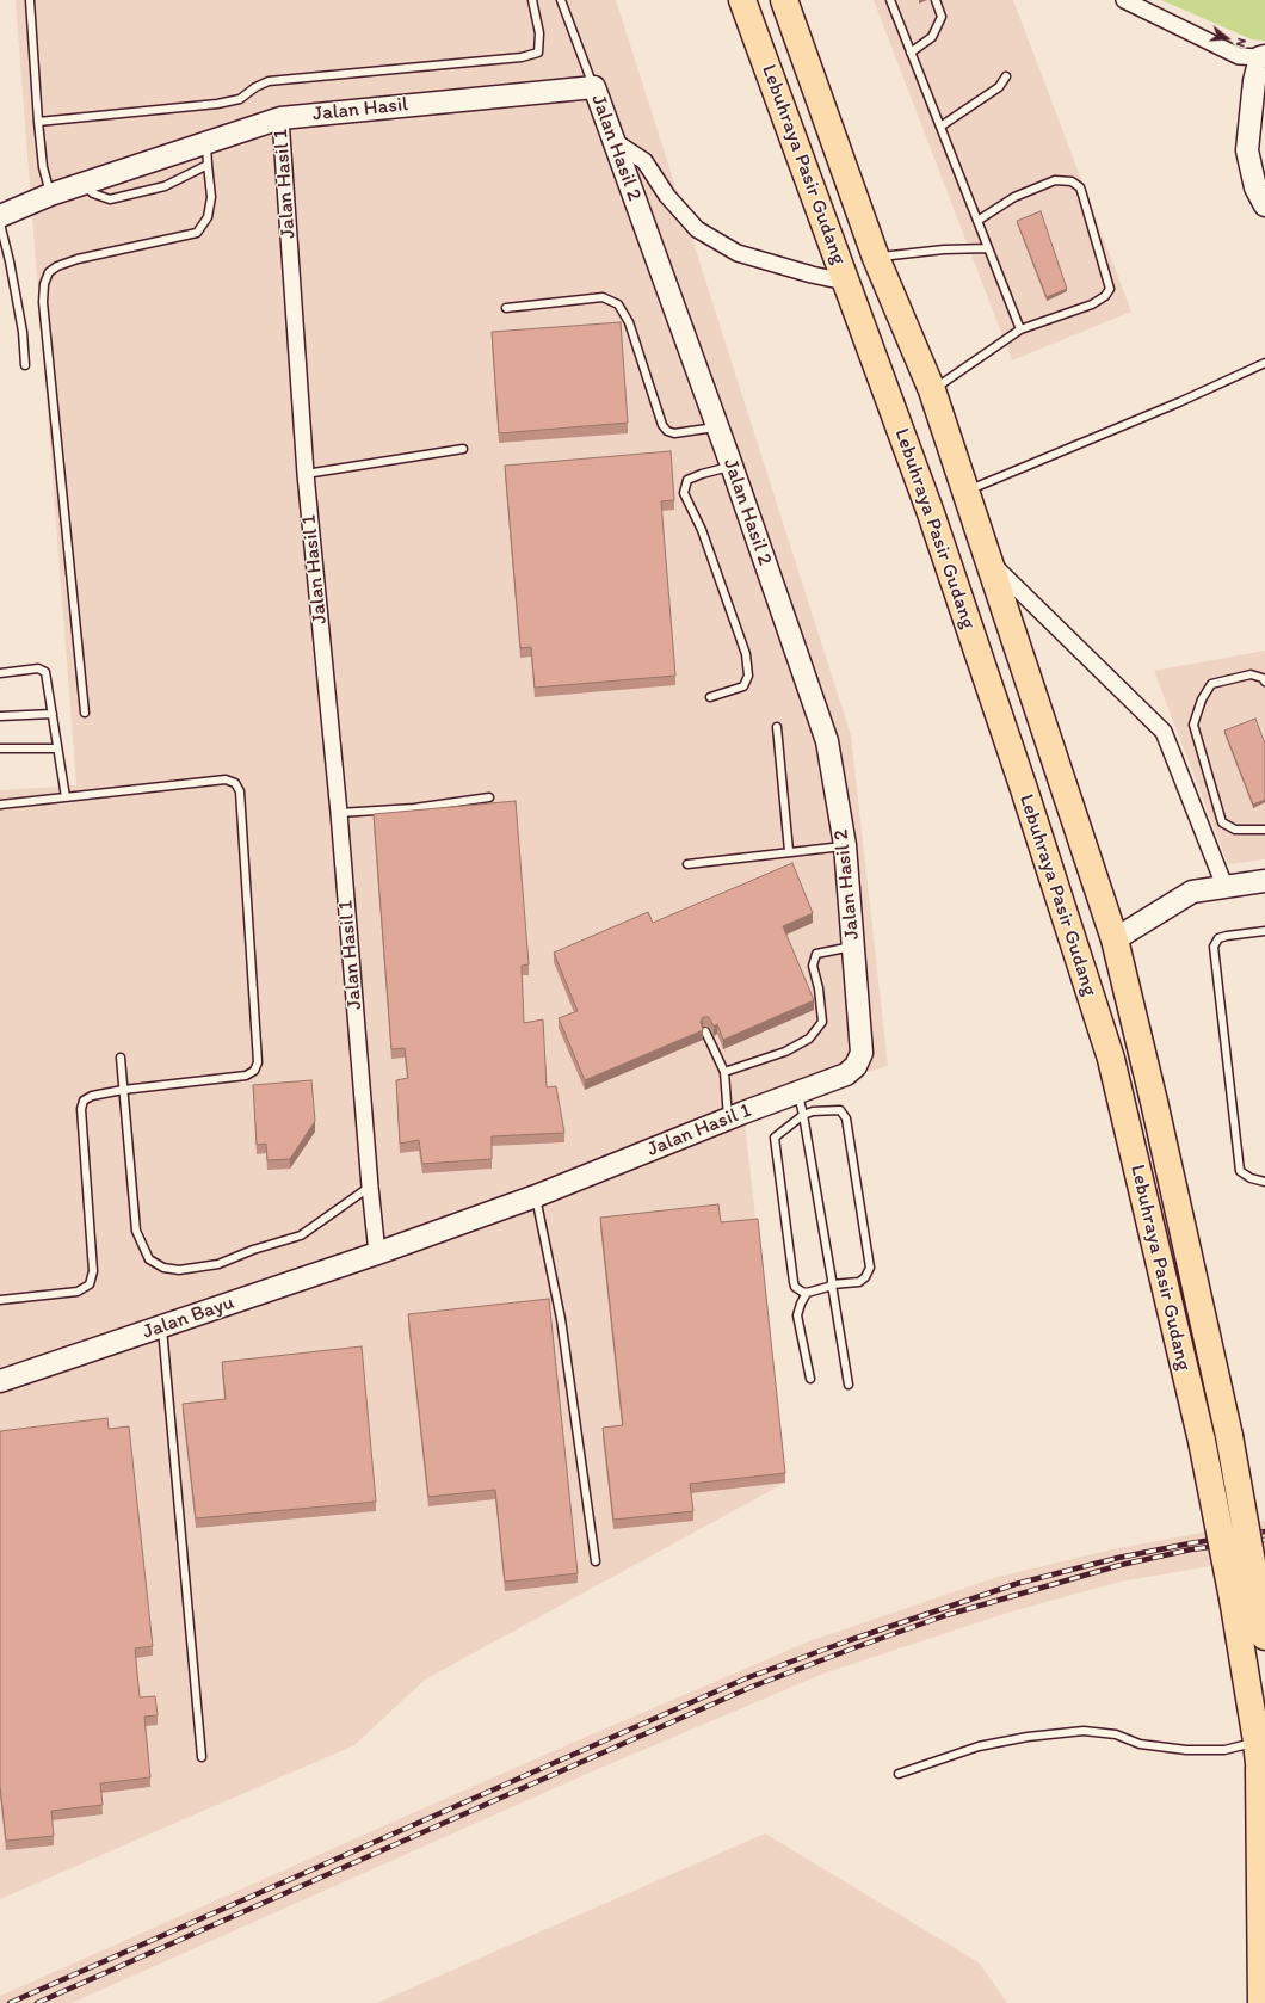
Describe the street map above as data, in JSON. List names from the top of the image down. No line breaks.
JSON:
{"streets":{"highway":["Lebuhraya Pasir Gudang"],"street":["Jalan Hasil","Jalan Hasil 2","Jalan Hasil 1","Jalan Bayu"]},"crossings":[["Jalan Hasil","Jalan Hasil 2"],["Jalan Hasil","Jalan Hasil 1"],["Jalan Hasil 2","Jalan Hasil 1"],["Jalan Hasil 1","Jalan Bayu"]],"north":"right"}
